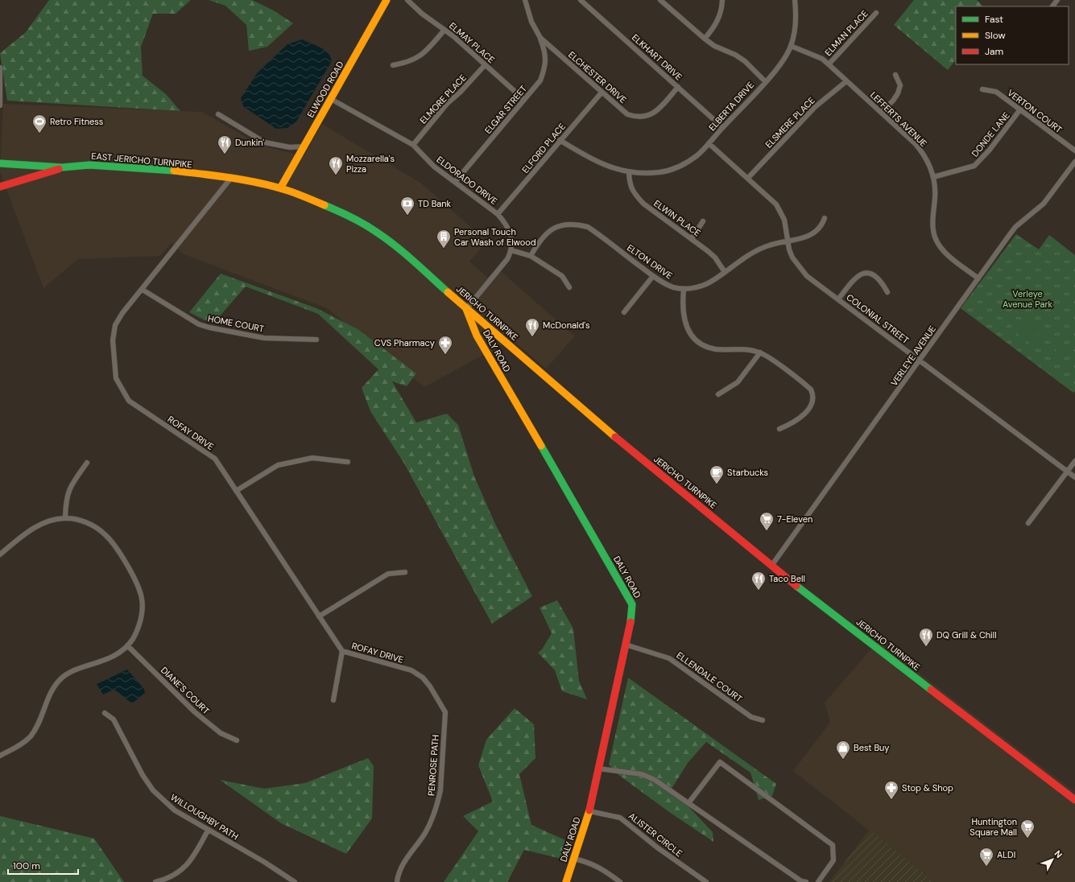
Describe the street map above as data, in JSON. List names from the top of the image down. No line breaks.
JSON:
{"streets":{"main road":["ELWOOD ROAD","EAST JERICHO TURNPIKE","JERICHO TURNPIKE","DALY ROAD"],"street":["ELMAN PLACE","ELMAY PLACE","ELKHART DRIVE","ELCHESTER DRIVE","ELMORE PLACE","ELBERTA DRIVE","ELGAR STREET","VERTON COURT","LEFFERTS AVENUE","ELSMERE PLACE","DONDE LANE","ELFORD PLACE","ELDORADO DRIVE","ELWIN PLACE","ELTON DRIVE","COLONIAL STREET","HOME COURT","VERLEYE AVENUE","ROFAY DRIVE","ELLENDALE COURT","DIANE'S COURT","PENROSE PATH","WILLOUGHBY PATH","ALISTER CIRCLE"]},"crossings":[["ELMAN PLACE","LEFFERTS AVENUE"],["ELMAY PLACE","ELMORE PLACE"],["ELMAY PLACE","ELGAR STREET"],["ELKHART DRIVE","ELCHESTER DRIVE"],["ELKHART DRIVE","ELBERTA DRIVE"],["ELCHESTER DRIVE","ELGAR STREET"],["ELCHESTER DRIVE","ELFORD PLACE"],["ELWOOD ROAD","EAST JERICHO TURNPIKE"],["ELWOOD ROAD","ELDORADO DRIVE"],["ELWOOD ROAD","JERICHO TURNPIKE"],["ELMORE PLACE","ELDORADO DRIVE"],["ELBERTA DRIVE","LEFFERTS AVENUE"],["ELBERTA DRIVE","ELWIN PLACE"],["ELBERTA DRIVE","COLONIAL STREET"],["ELGAR STREET","ELDORADO DRIVE"],["VERTON COURT","DONDE LANE"],["LEFFERTS AVENUE","ELSMERE PLACE"],["LEFFERTS AVENUE","DONDE LANE"],["LEFFERTS AVENUE","VERLEYE AVENUE"],["ELSMERE PLACE","COLONIAL STREET"],["ELFORD PLACE","ELDORADO DRIVE"],["EAST JERICHO TURNPIKE","JERICHO TURNPIKE"],["EAST JERICHO TURNPIKE","ROFAY DRIVE"],["JERICHO TURNPIKE","DALY ROAD"],["JERICHO TURNPIKE","VERLEYE AVENUE"],["COLONIAL STREET","VERLEYE AVENUE"],["HOME COURT","ROFAY DRIVE"],["DALY ROAD","ELLENDALE COURT"],["DALY ROAD","ALISTER CIRCLE"],["ROFAY DRIVE","PENROSE PATH"]],"parks":["Verleye Avenue Park"],"places":{"sports":["Retro Fitness"],"restaurant":["Dunkin'","Mozzarella's Pizza","McDonald's","Taco Bell","DQ Grill & Chill"],"bank":["TD Bank"],"building":["Personal Touch Car Wash of Elwood"],"pharmacy":["CVS Pharmacy","Stop & Shop"],"cafe":["Starbucks"],"supermarket":["7-Eleven","Huntington Square Mall","ALDI"],"shop":["Best Buy"]},"legend":["Fast","Slow","Jam"],"scale_bar":"100 m","north":"top right"}
